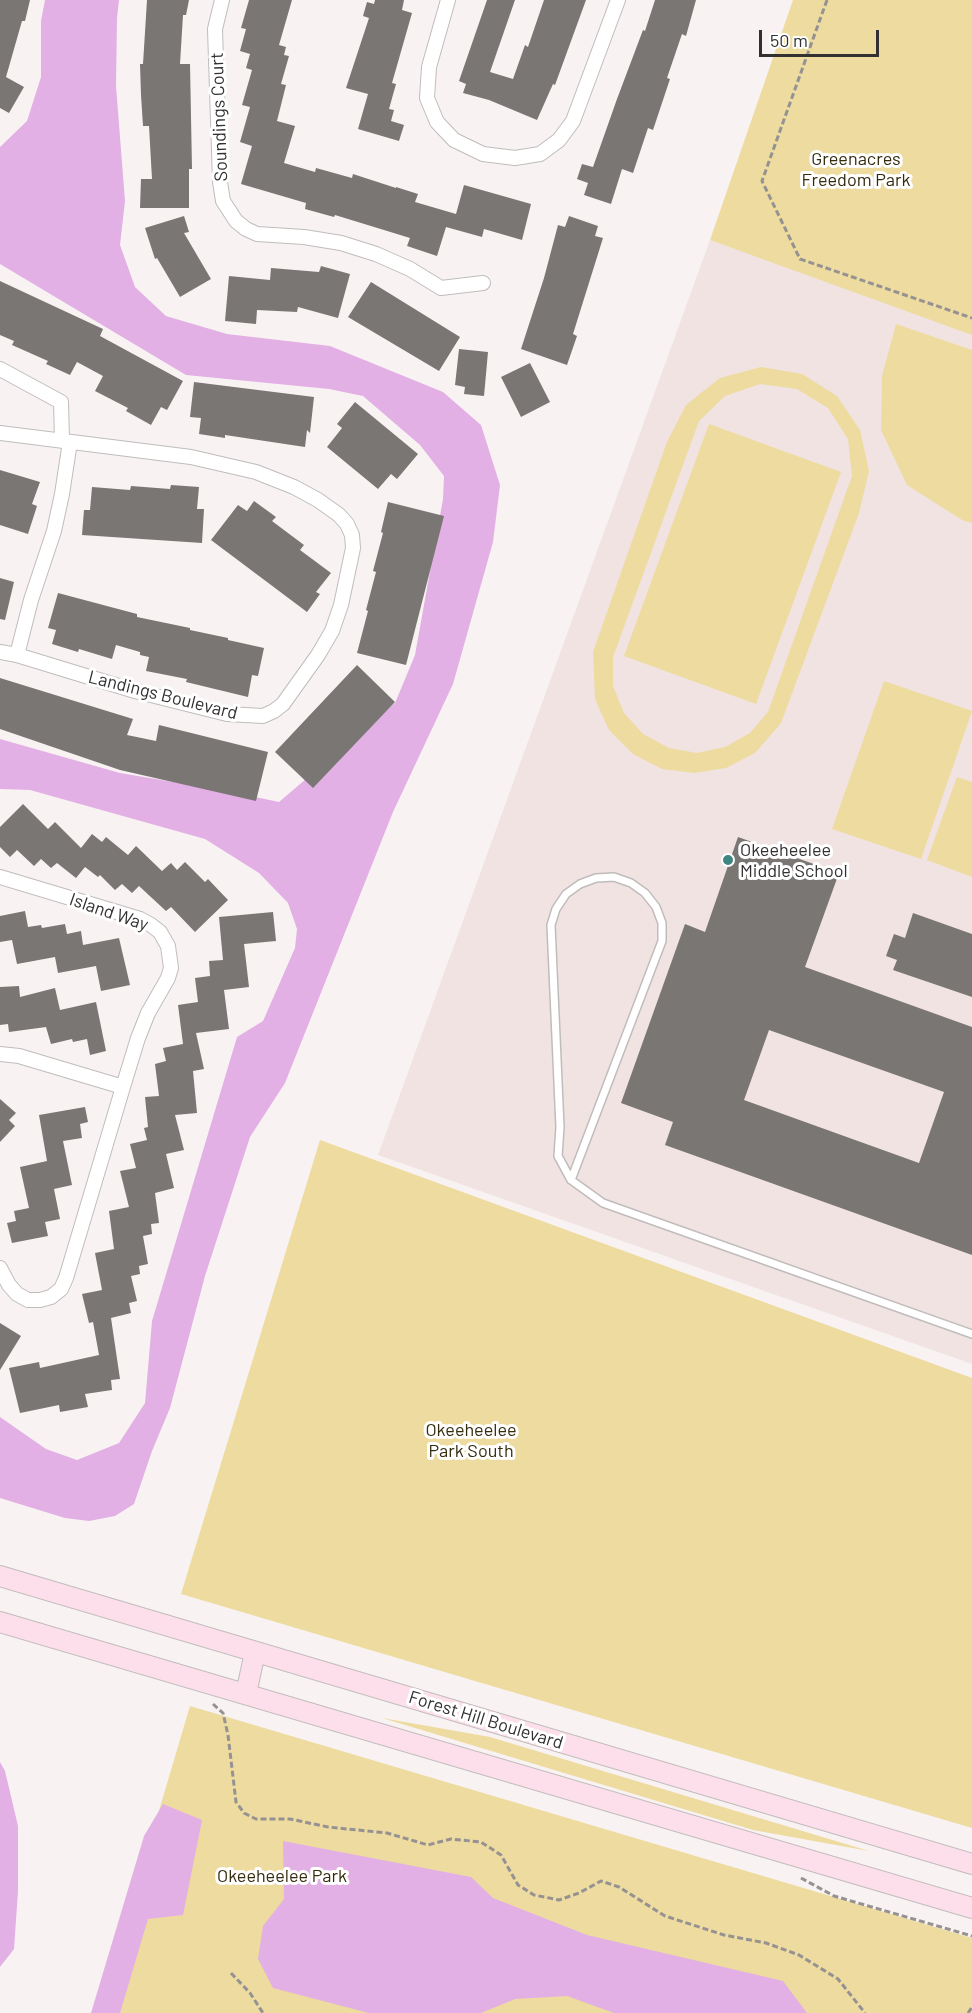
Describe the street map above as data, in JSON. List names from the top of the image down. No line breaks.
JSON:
{"streets":{"main road":["Forest Hill Boulevard"],"street":["Soundings Court","Landings Boulevard","Island Way"]},"parks":["Greenacres Freedom Park","Okeeheelee Park South","Okeeheelee Park"],"places":["Okeeheelee Middle School"],"scale_bar":"50 m"}
